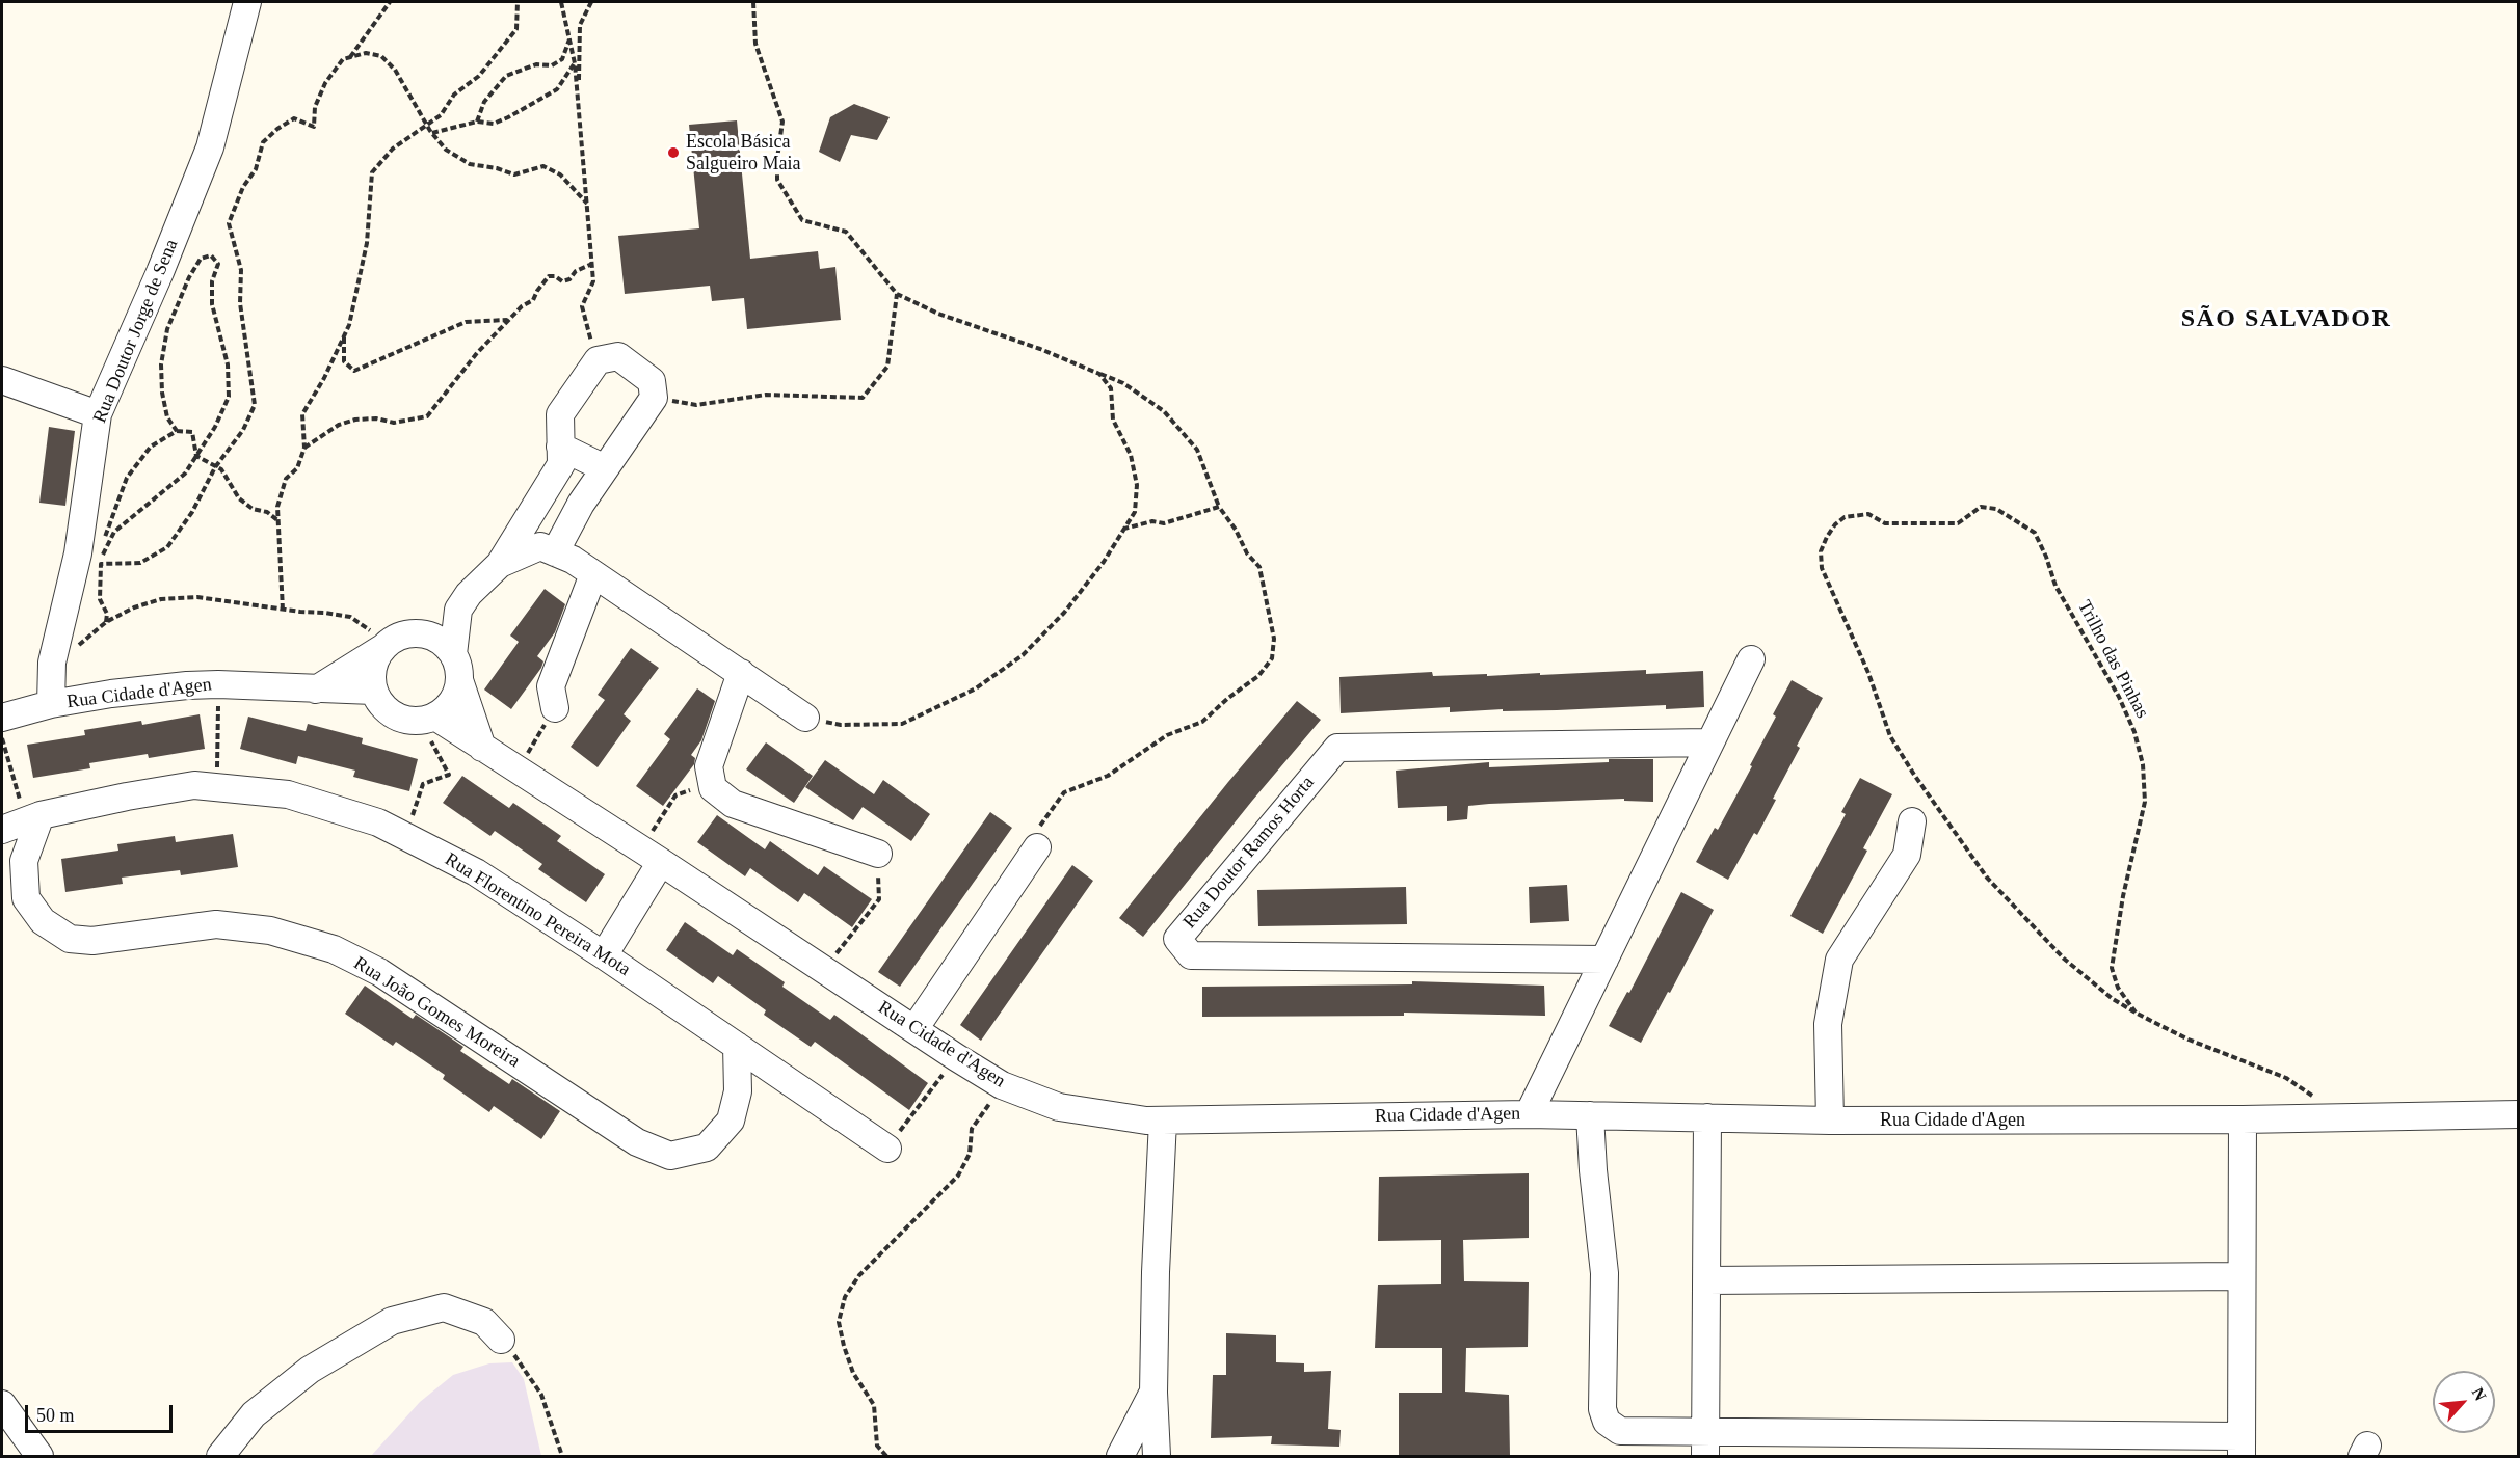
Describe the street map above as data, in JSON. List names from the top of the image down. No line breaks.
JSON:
{"streets":{"street":["Rua Doutor Jorge de Sena","Rua Cidade d'Agen","Rua Doutor Ramos Horta","Rua Florentino Pereira Mota","Rua João Gomes Moreira"],"path":["Trilho das Pinhas"]},"crossings":[["Rua Doutor Jorge de Sena","Rua Cidade d'Agen"],["Rua Florentino Pereira Mota","Rua João Gomes Moreira"]],"districts":["SÃO SALVADOR"],"places":["Escola Básica Salgueiro Maia"],"scale_bar":"50 m","north":"top right"}
